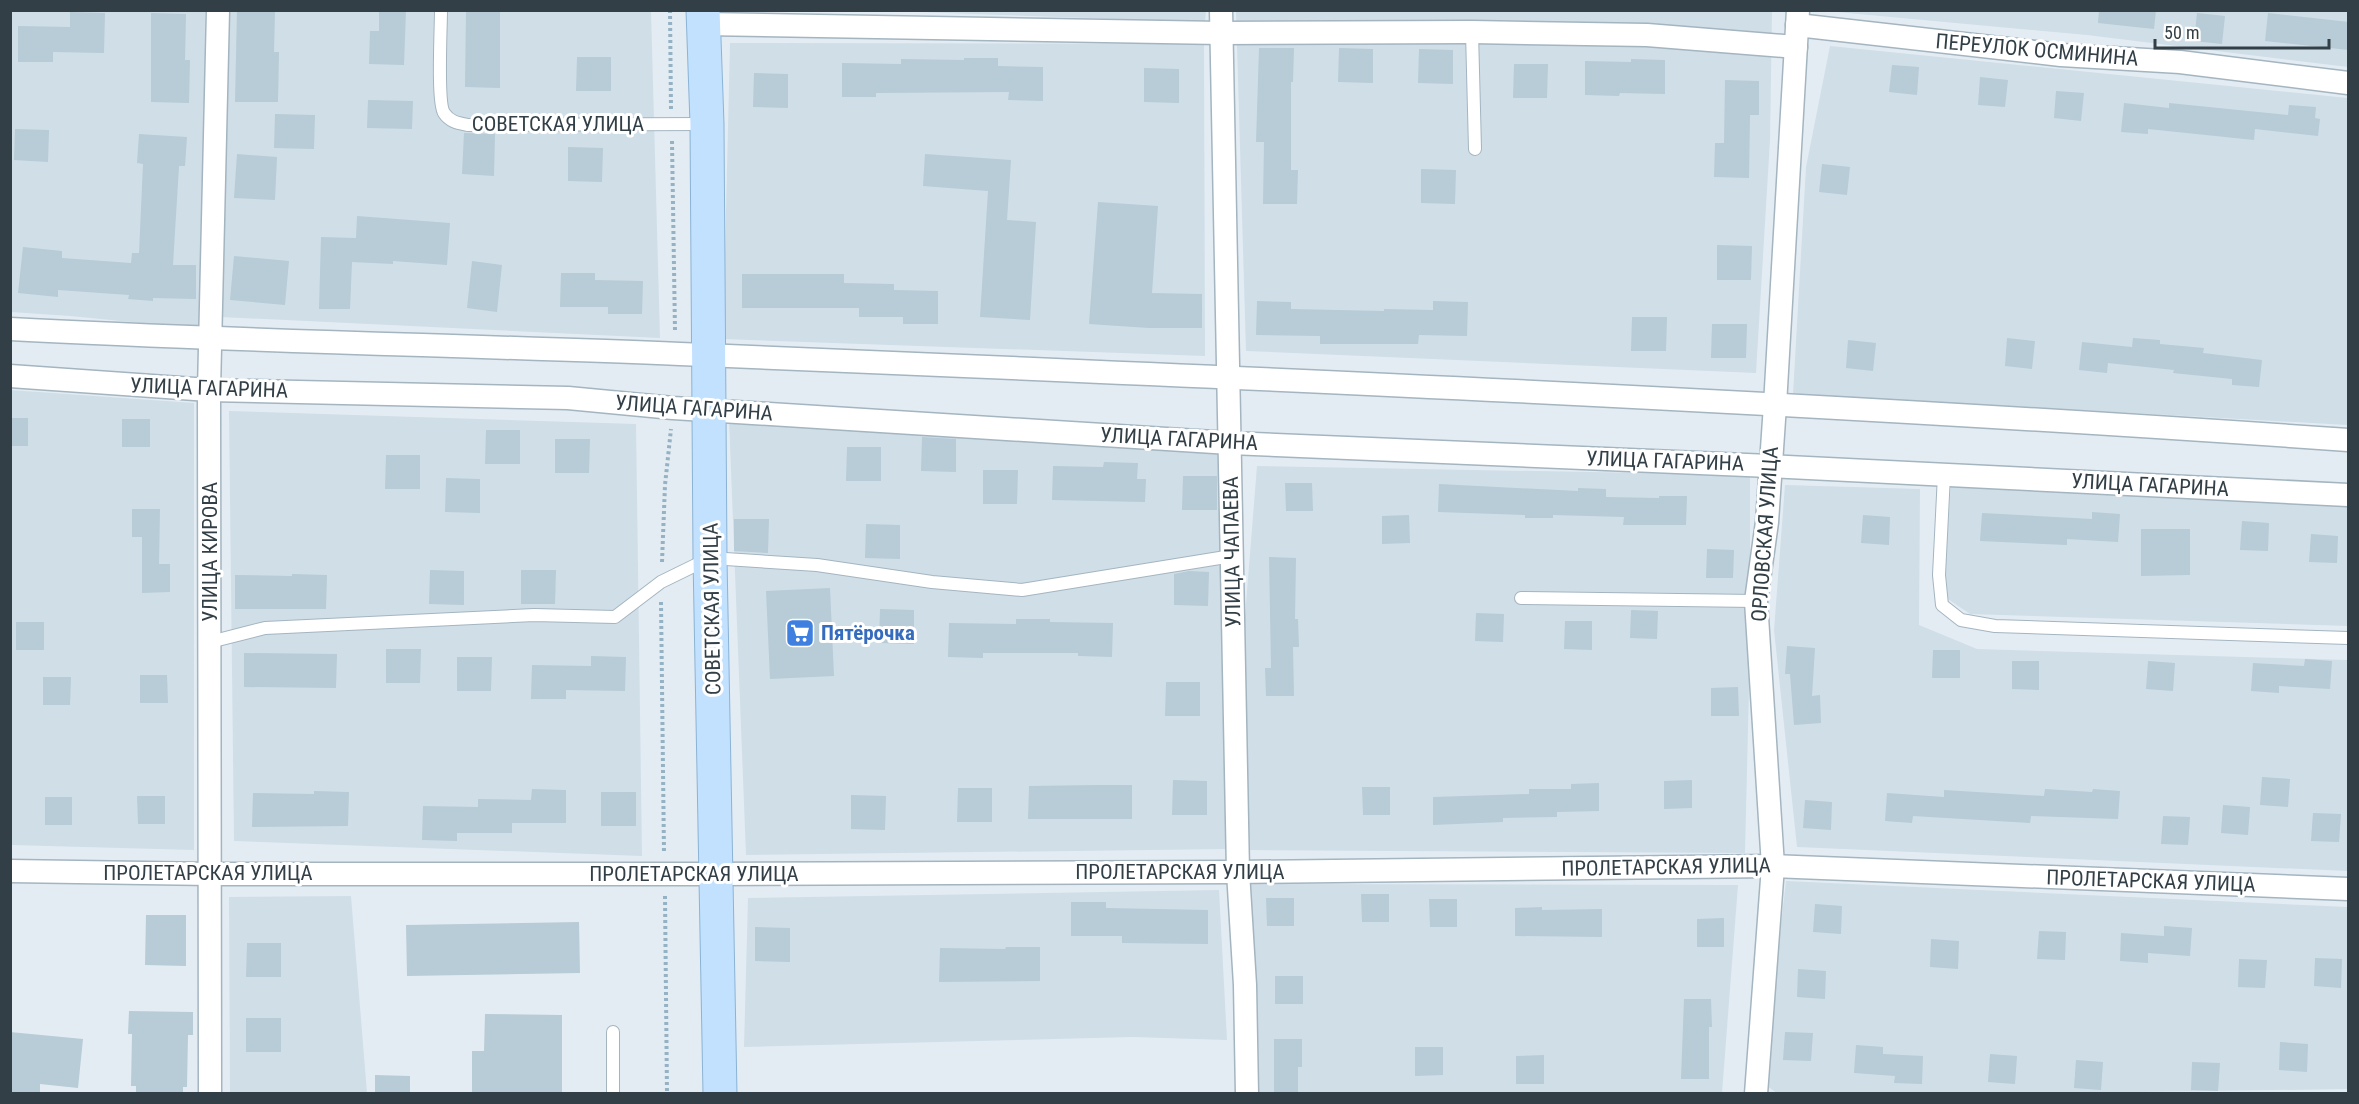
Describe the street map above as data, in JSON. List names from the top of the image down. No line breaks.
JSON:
{"streets":{"street":["ПЕРЕУЛОК ОСМИНИНА","СОВЕТСКАЯ УЛИЦА","УЛИЦА ГАГАРИНА","ОРЛОВСКАЯ УЛИЦА","УЛИЦА КИРОВА","УЛИЦА ЧАПАЕВА","ПРОЛЕТАРСКАЯ УЛИЦА"]},"crossings":[["ПЕРЕУЛОК ОСМИНИНА","СОВЕТСКАЯ УЛИЦА"],["ПЕРЕУЛОК ОСМИНИНА","ОРЛОВСКАЯ УЛИЦА"],["ПЕРЕУЛОК ОСМИНИНА","УЛИЦА ЧАПАЕВА"],["СОВЕТСКАЯ УЛИЦА","УЛИЦА ГАГАРИНА"],["СОВЕТСКАЯ УЛИЦА","ПРОЛЕТАРСКАЯ УЛИЦА"],["УЛИЦА ГАГАРИНА","ОРЛОВСКАЯ УЛИЦА"],["УЛИЦА ГАГАРИНА","УЛИЦА КИРОВА"],["УЛИЦА ГАГАРИНА","УЛИЦА ЧАПАЕВА"],["ОРЛОВСКАЯ УЛИЦА","ПРОЛЕТАРСКАЯ УЛИЦА"],["УЛИЦА КИРОВА","ПРОЛЕТАРСКАЯ УЛИЦА"],["УЛИЦА ЧАПАЕВА","ПРОЛЕТАРСКАЯ УЛИЦА"]],"places":{"supermarket":["Пятёрочка"]},"scale_bar":"50 m"}
